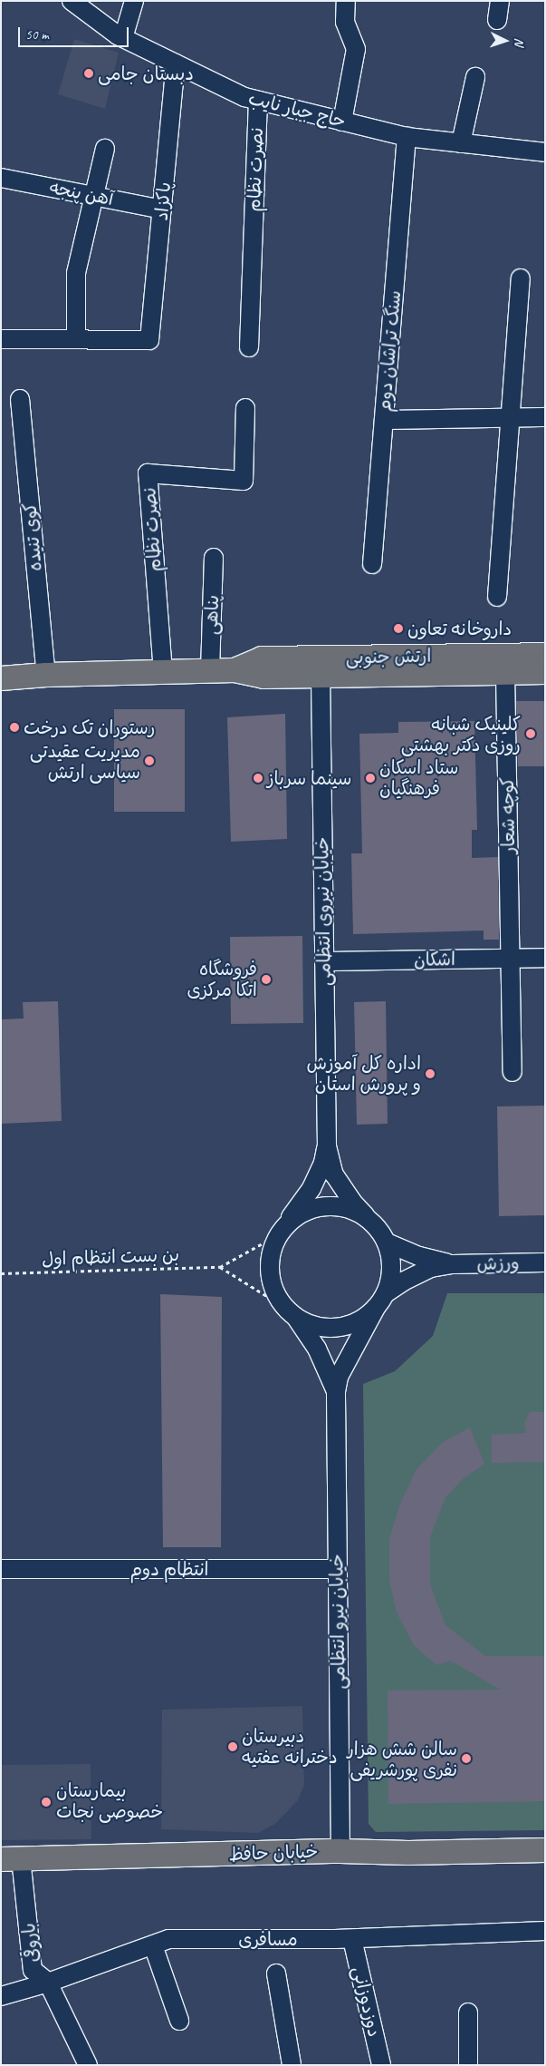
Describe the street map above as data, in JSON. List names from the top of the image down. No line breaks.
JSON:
{"streets":{"main road":["ارتش جنوبی","خیابان حافظ"],"street":["حاج جبار نایب","نصرت نظام","آهن پنجه","پاکزاد","سنگ تراشان دوم","کوی تنیده","پناهی","کوچه شعار","خیابان نیروی انتظامی","اشکان","ورزش","انتظام دوم","خیابان نیرو انتظامی","مسافری","باروقی","دوزدوزانی"],"path":["بن بست انتظام اول"]},"crossings":[["حاج جبار نایب","نصرت نظام"],["حاج جبار نایب","پاکزاد"],["حاج جبار نایب","سنگ تراشان دوم"],["نصرت نظام","ارتش جنوبی"],["آهن پنجه","پاکزاد"],["کوی تنیده","ارتش جنوبی"],["پناهی","ارتش جنوبی"],["ارتش جنوبی","کوچه شعار"],["ارتش جنوبی","خیابان نیروی انتظامی"],["کوچه شعار","اشکان"],["خیابان نیروی انتظامی","اشکان"],["خیابان نیروی انتظامی","ورزش"],["خیابان نیروی انتظامی","خیابان نیرو انتظامی"],["ورزش","خیابان نیرو انتظامی"],["انتظام دوم","خیابان نیرو انتظامی"],["خیابان نیرو انتظامی","خیابان حافظ"],["خیابان حافظ","باروقی"],["مسافری","باروقی"],["مسافری","دوزدوزانی"]],"places":["دبستان جامی","داروخانه تعاون","رستوران تک درخت","کلینیک شبانه روزی دکتر بهشتی","مدیریت عقیدتی سیاسی ارتش","سینما سرباز","ستاد اسکان فرهنگیان","فروشگاه اتکا مرکزی","اداره کل آموزش و پرورش استان","دبیرستان دخترانه عفتیه","سالن شش هزار نفری پورشریفی","بیمارستان خصوصی نجات"],"scale_bar":"50 m","north":"right"}
